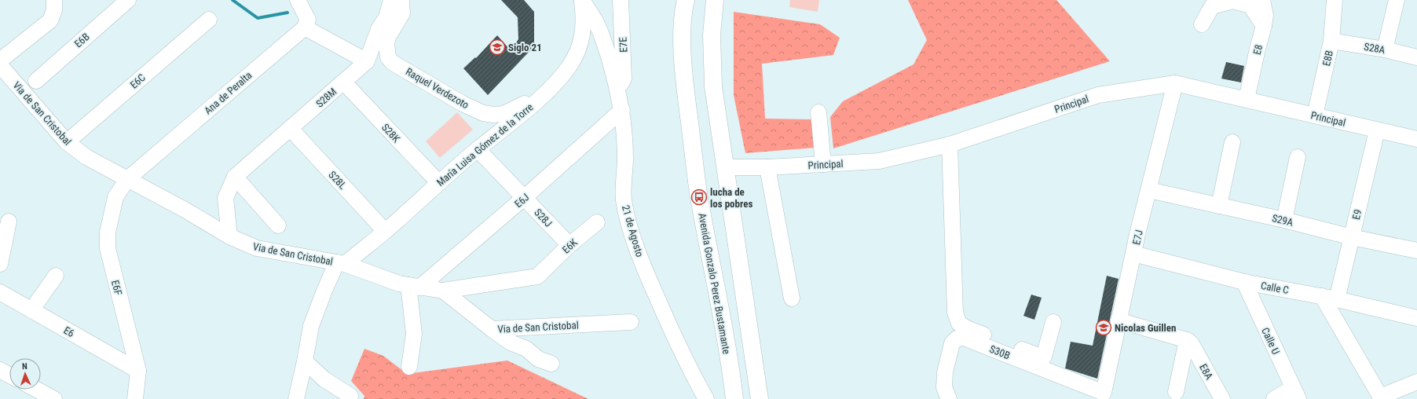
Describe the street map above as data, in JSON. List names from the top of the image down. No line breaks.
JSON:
{"streets":{"main road":["Avenida Gonzalo Perez Bustamante"],"street":["E6B","E7E","S28A","E8","E8B","E6C","Raquel Verdezoto","Ana de Peralta","S28M","Principal","Via de San Cristobal","S28K","María Luisa Gómez de la Torre","S28L","E6J","E9","S28J","S29A","21 de Agosto","E7J","E6K","E6F","Calle C","E6","Calle U","S30B","E8A"]},"crossings":[["E7E","21 de Agosto"],["S28A","E8B"],["E8","Principal"],["E8B","Principal"],["E6C","Via de San Cristobal"],["Raquel Verdezoto","María Luisa Gómez de la Torre"],["Ana de Peralta","Via de San Cristobal"],["Ana de Peralta","E6F"],["S28M","Via de San Cristobal"],["S28M","S28K"],["S28M","S28L"],["Principal","E9"],["Principal","E7J"],["Via de San Cristobal","María Luisa Gómez de la Torre"],["Via de San Cristobal","E6J"],["Via de San Cristobal","E6K"],["Via de San Cristobal","E6F"],["S28K","María Luisa Gómez de la Torre"],["María Luisa Gómez de la Torre","S28L"],["María Luisa Gómez de la Torre","S28J"],["María Luisa Gómez de la Torre","21 de Agosto"],["E6J","S28J"],["E6J","21 de Agosto"],["E9","S29A"],["E9","Calle C"],["S28J","E6K"],["S29A","E7J"],["E7J","Calle C"],["E7J","S30B"],["E6F","E6"],["Calle C","Calle U"]],"places":{"school or university":["Siglo 21","Nicolas Guillen"],"bus stop":["lucha de los pobres"]},"north":"top"}
